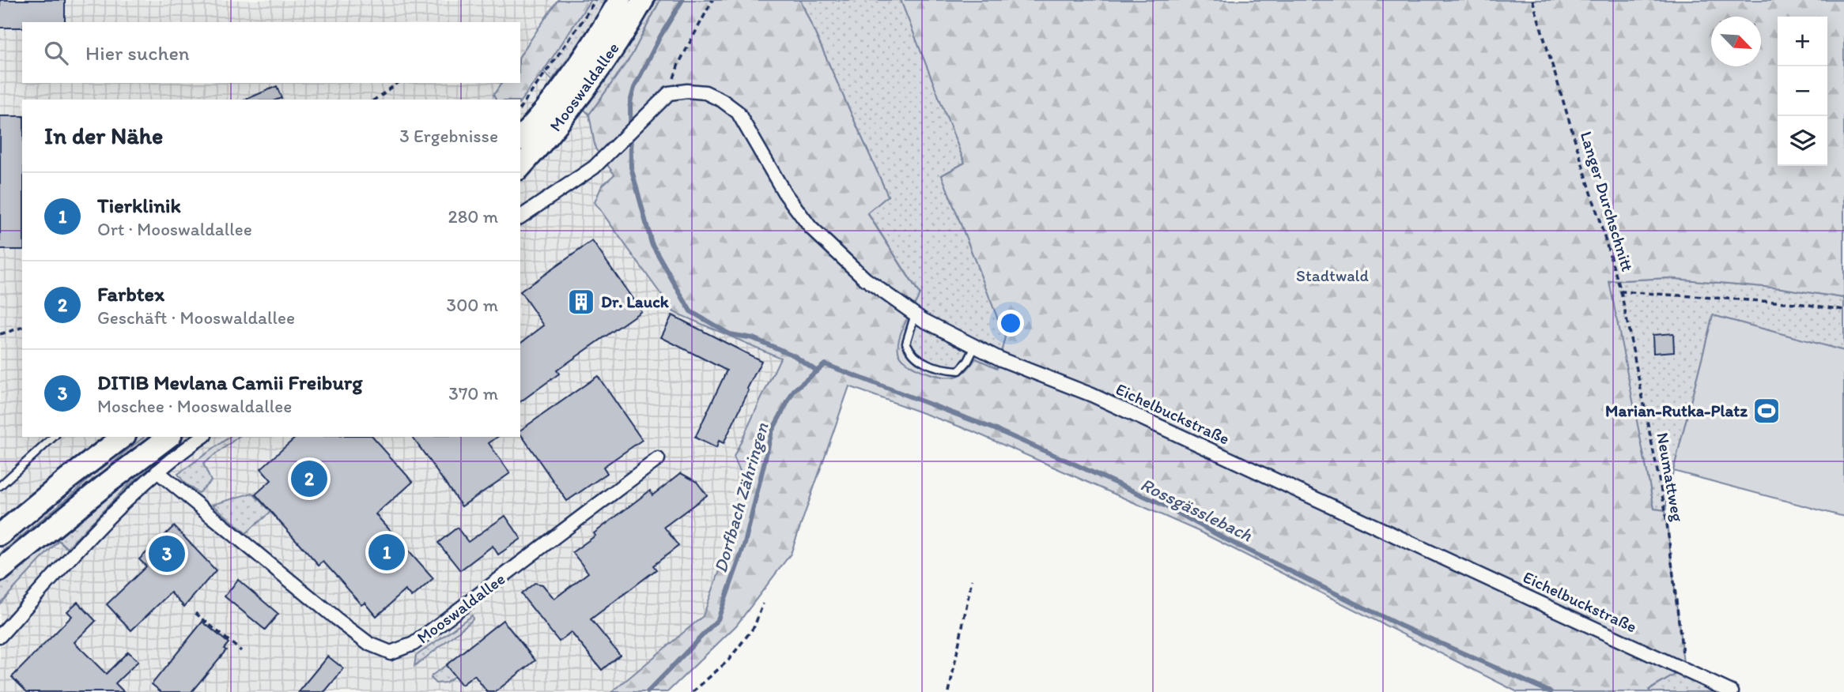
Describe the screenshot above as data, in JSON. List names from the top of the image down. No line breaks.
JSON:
{"streets":{"main road":["Mooswaldallee"],"street":["Eichelbuckstraße"],"path":["Langer Durchschnitt","Neumattweg"]},"crossings":[["Langer Durchschnitt","Neumattweg"],["Eichelbuckstraße","Neumattweg"]],"water":["Dorfbach Zähringen","Rossgässlebach"],"parks":["Stadtwald"],"places":{"building":["Dr. Lauck"],"sports":["Marian-Rutka-Platz"]},"north":"bottom right","page":{"map_buttons":["+","−"],"search":"Hier suchen","heading":["In der Nähe","3 Ergebnisse"],"list":[{"mark":"1","name":"Tierklinik","note":"Ort · Mooswaldallee","value":"280 m"},{"mark":"2","name":"Farbtex","note":"Geschäft · Mooswaldallee","value":"300 m"},{"mark":"3","name":"DITIB Mevlana Camii Freiburg","note":"Moschee · Mooswaldallee","value":"370 m"}],"pins":["2","1","3"]}}
